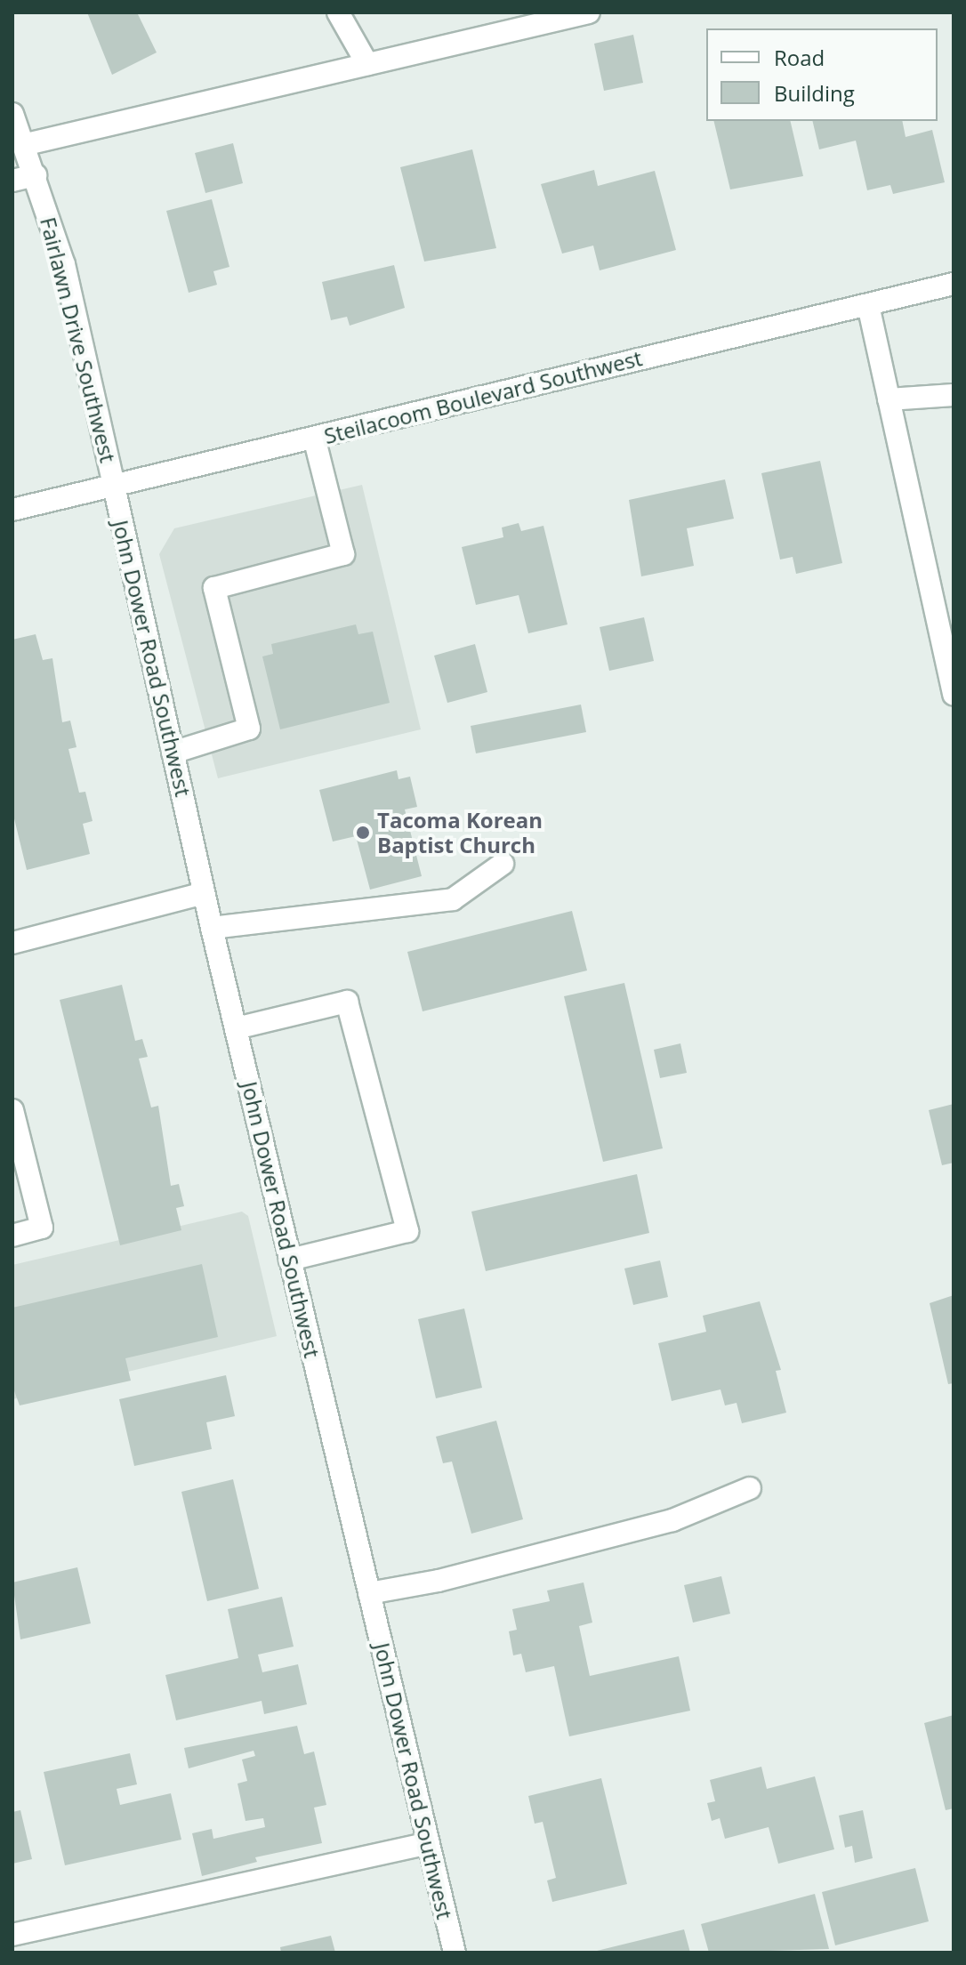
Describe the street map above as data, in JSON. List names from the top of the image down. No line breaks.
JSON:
{"streets":{"street":["Fairlawn Drive Southwest","Steilacoom Boulevard Southwest","John Dower Road Southwest"]},"crossings":[["Fairlawn Drive Southwest","Steilacoom Boulevard Southwest"],["Fairlawn Drive Southwest","John Dower Road Southwest"],["Steilacoom Boulevard Southwest","John Dower Road Southwest"]],"places":["Tacoma Korean Baptist Church"],"legend":["Road","Building"]}
